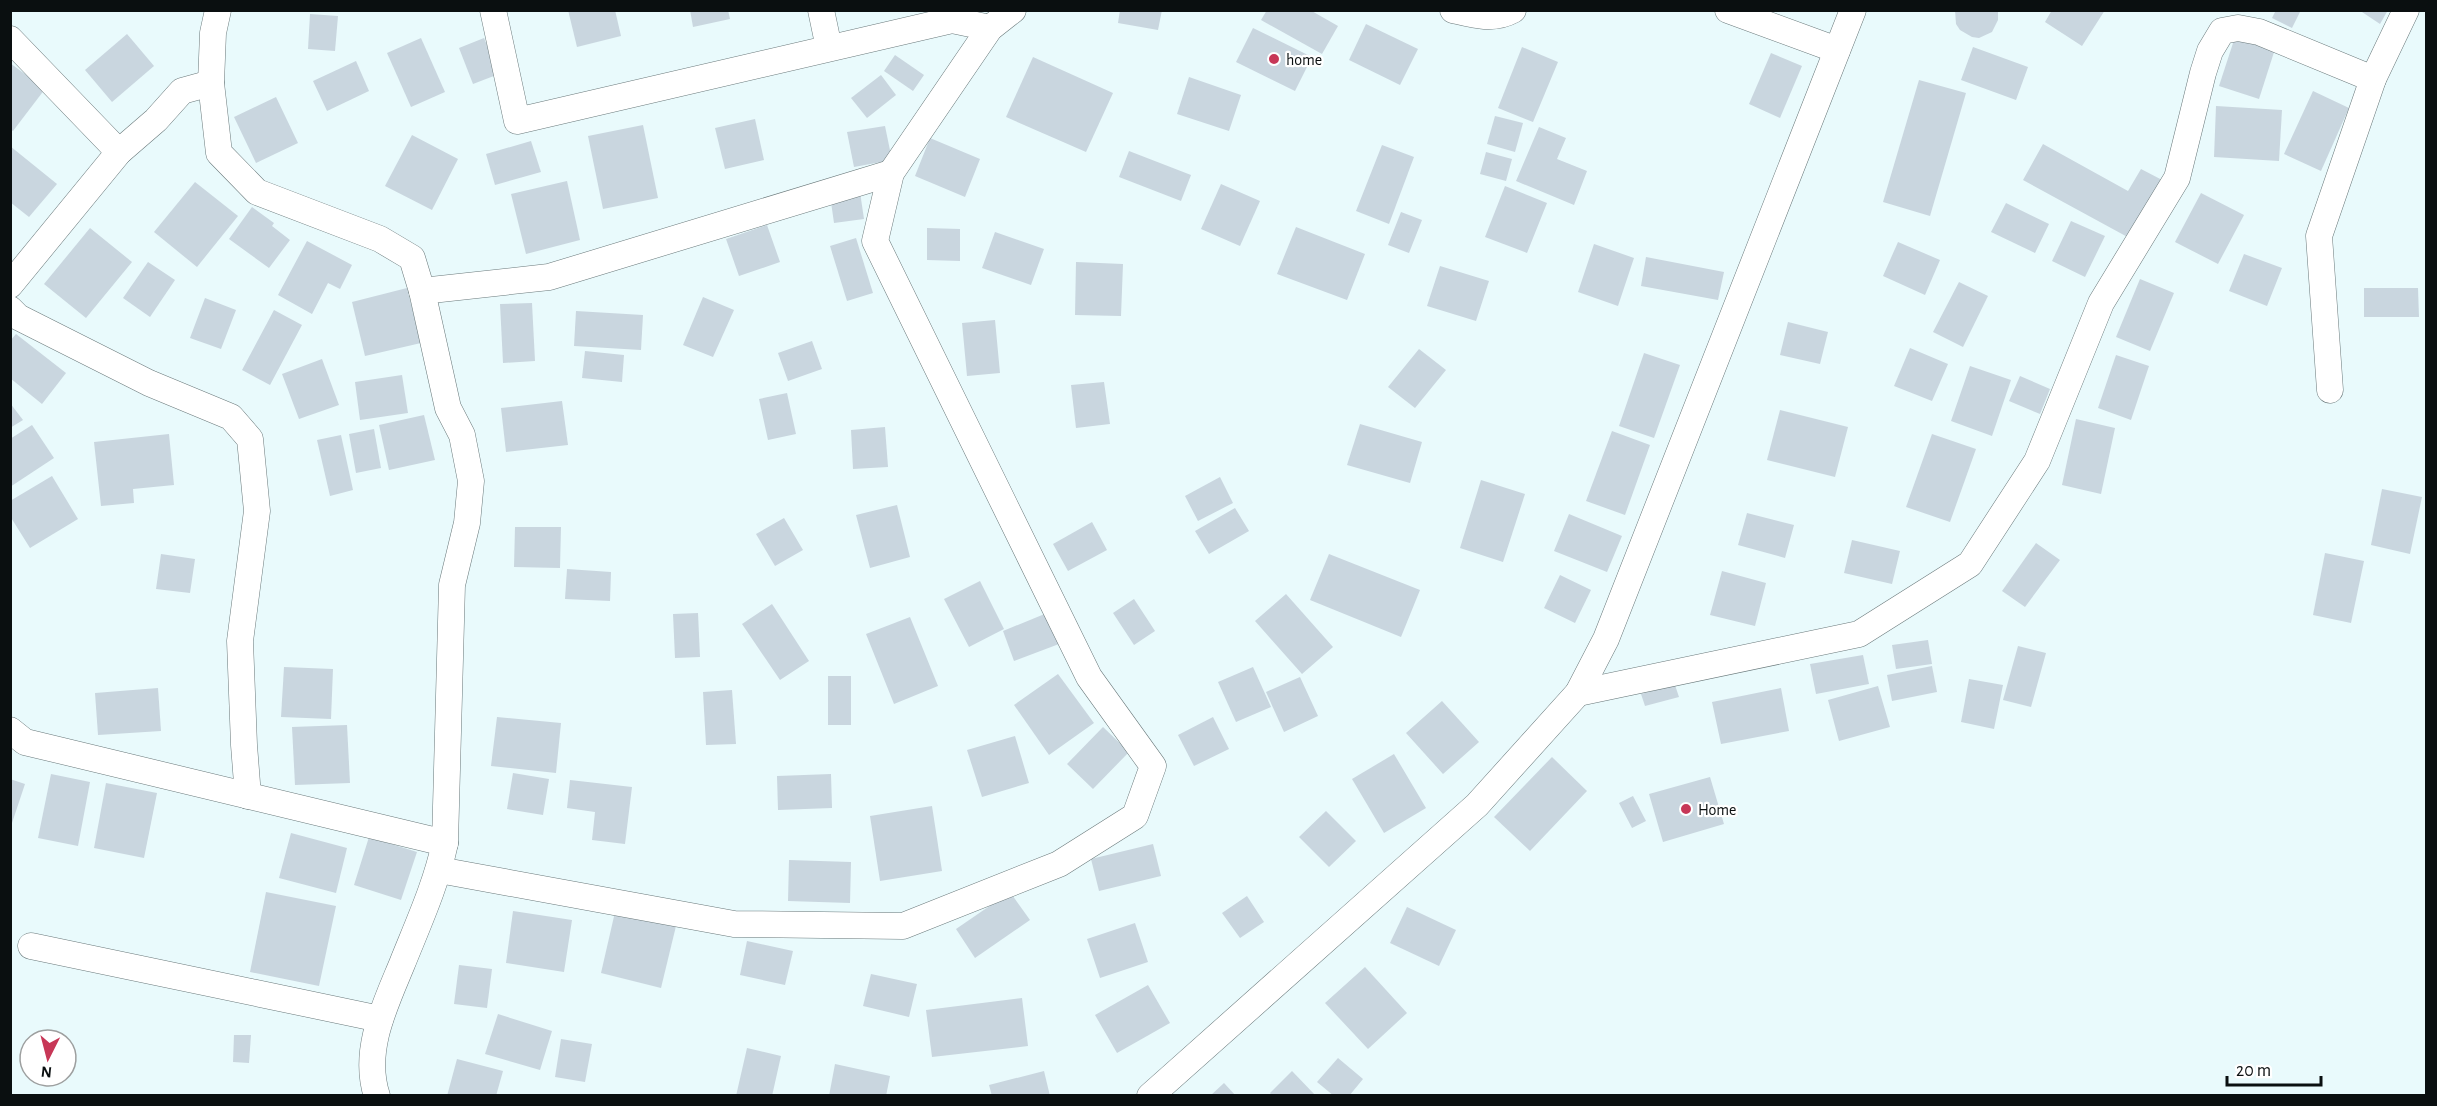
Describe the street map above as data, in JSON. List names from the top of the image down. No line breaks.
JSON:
{"places":["home","Home"],"scale_bar":"20 m","north":"bottom"}
